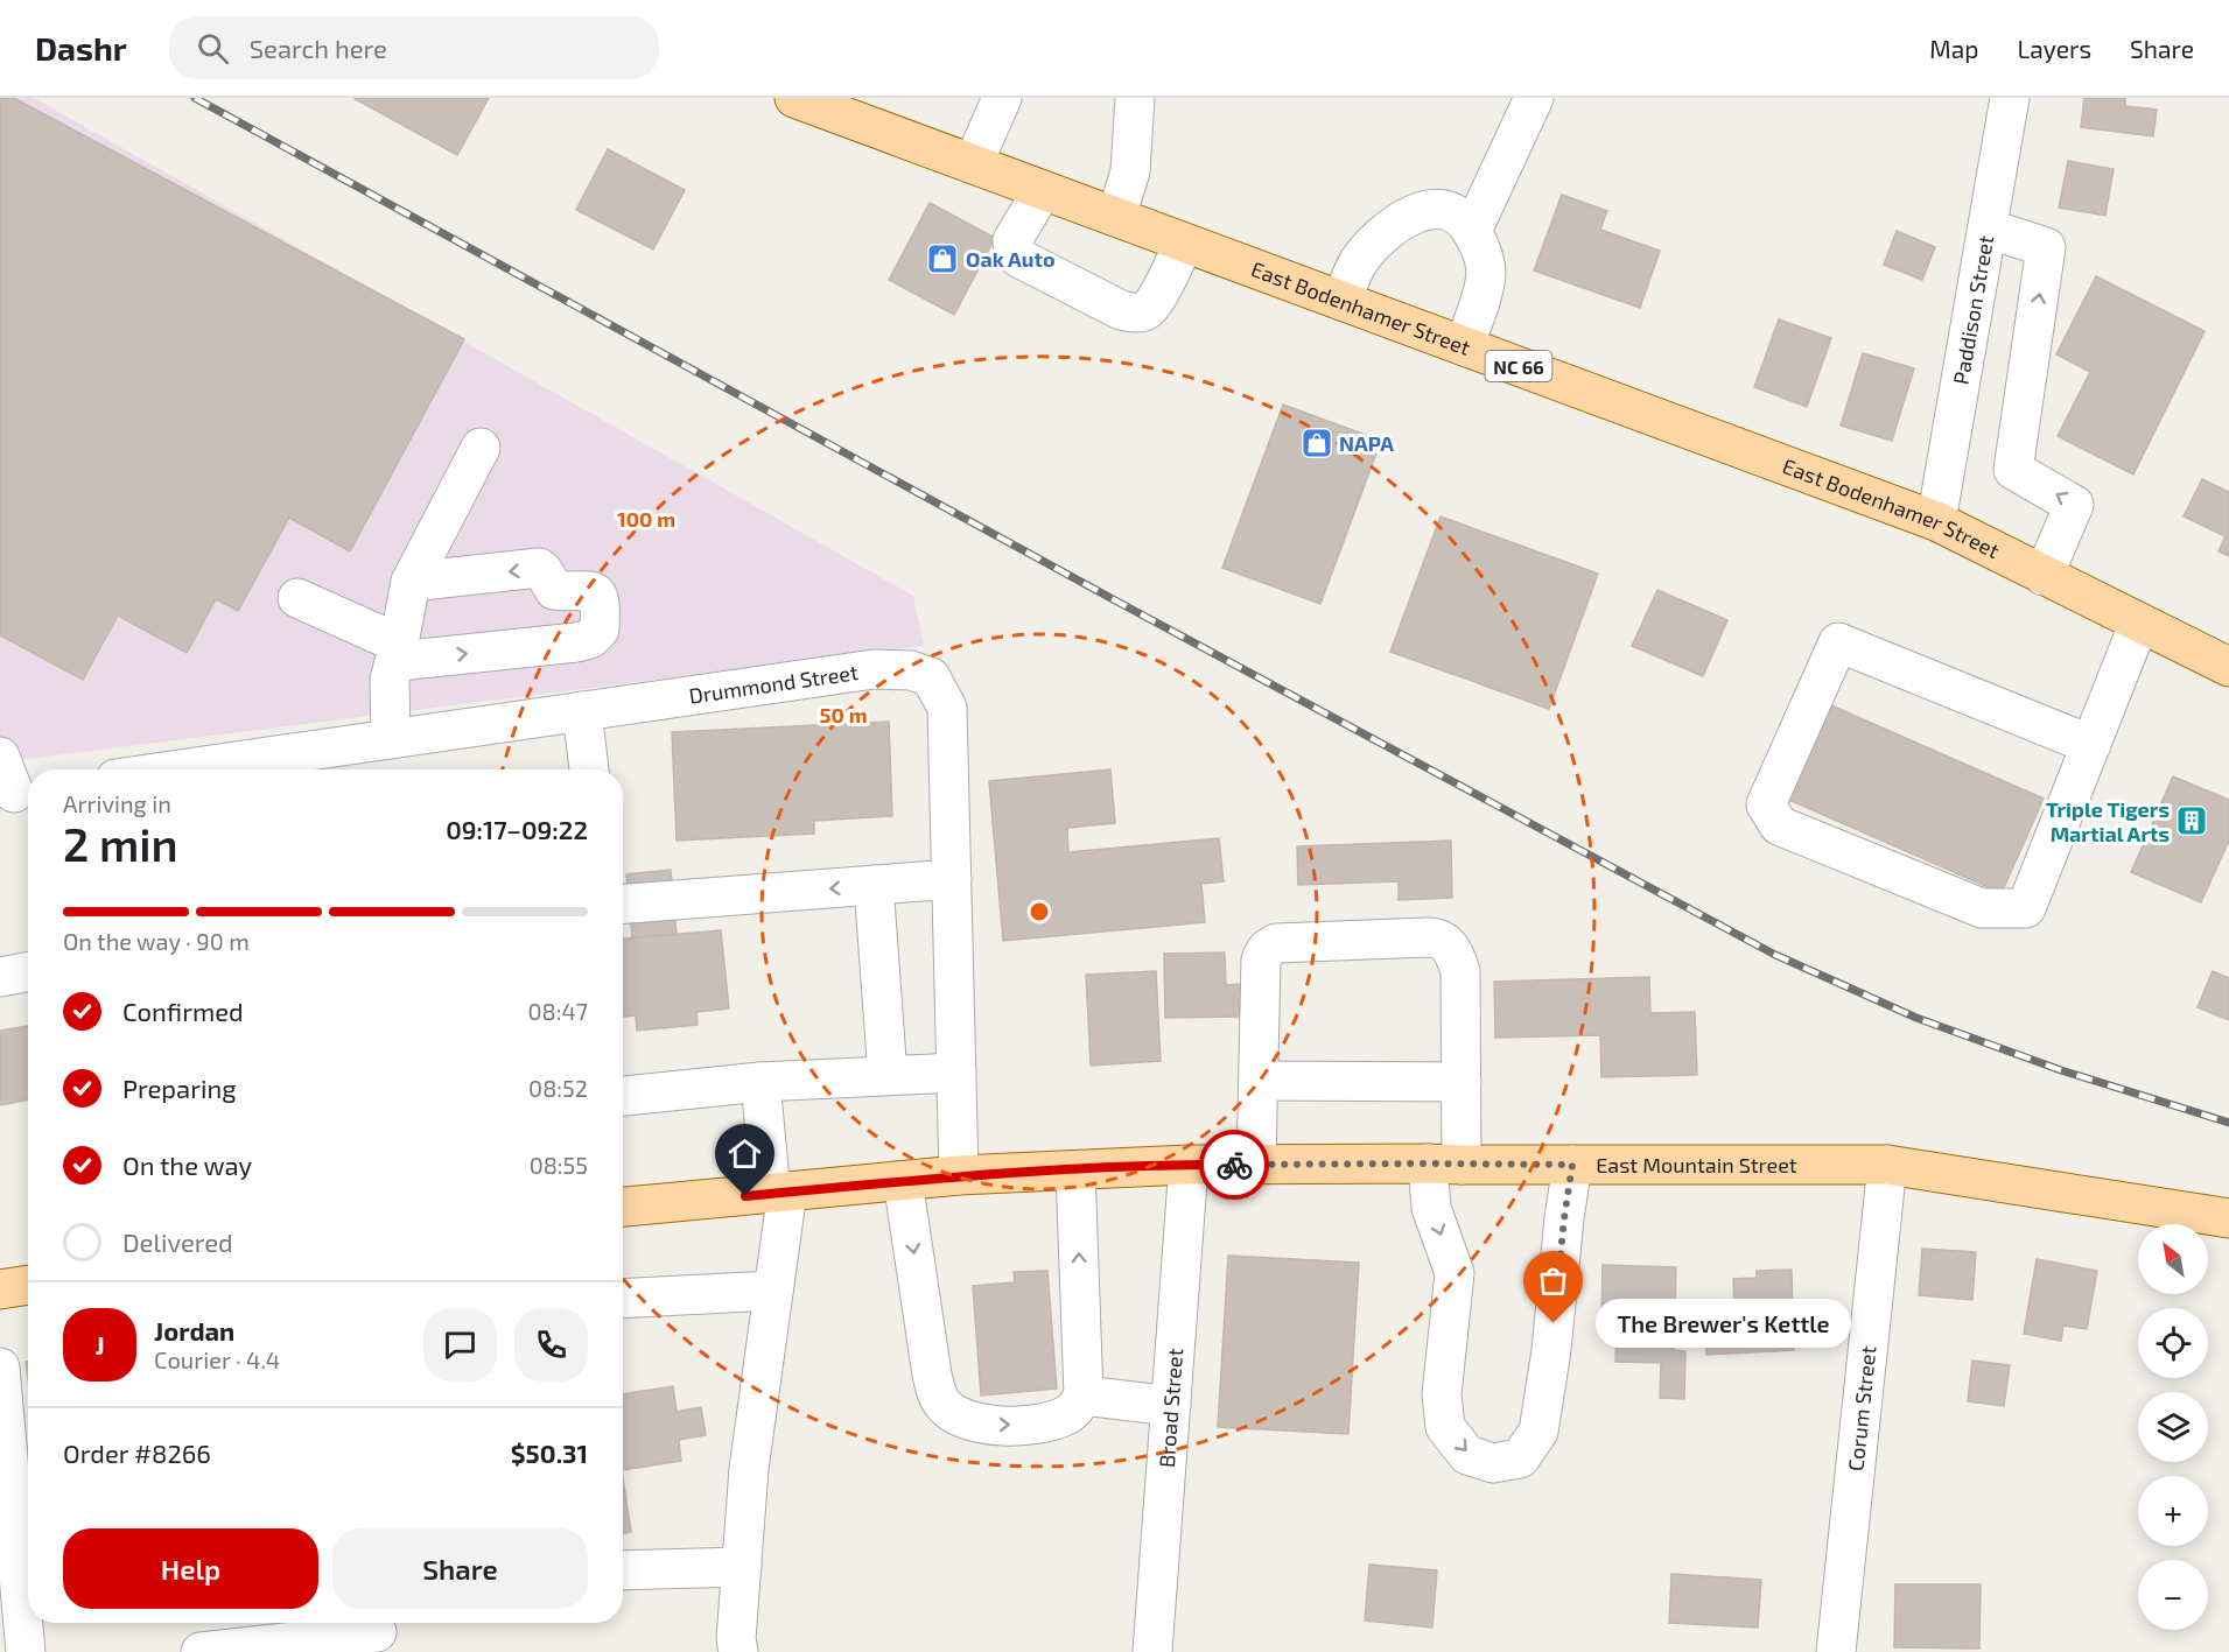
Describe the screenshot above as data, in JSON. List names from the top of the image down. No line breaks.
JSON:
{"streets":{"main road":["East Bodenhamer Street","NC 66","East Mountain Street"],"street":["Paddison Street","Drummond Street","Broad Street","Corum Street"]},"crossings":[["East Bodenhamer Street","Paddison Street"],["Drummond Street","East Mountain Street"],["East Mountain Street","Broad Street"],["East Mountain Street","Corum Street"]],"places":{"shop":["Oak Auto","NAPA"],"building":["Triple Tigers Martial Arts"],"other":["The Brewer's Kettle"]},"north":"top left","page":{"header":"Dashr","search":"Search here","nav":["Map","Layers","Share"],"heading":["2 min","Arriving in","09:17–09:22"],"panel":["Jordan","Courier · 4.4","Order #8266","$50.31"],"bar":"On the way · 90 m","list":[["Confirmed","08:47"],["Preparing","08:52"],["On the way","08:55"],"Delivered"],"map_buttons":["+","−"],"bubble":"The Brewer's Kettle","round":"J","buttons":["Help","Share"]},"rings":["100 m","50 m"]}
